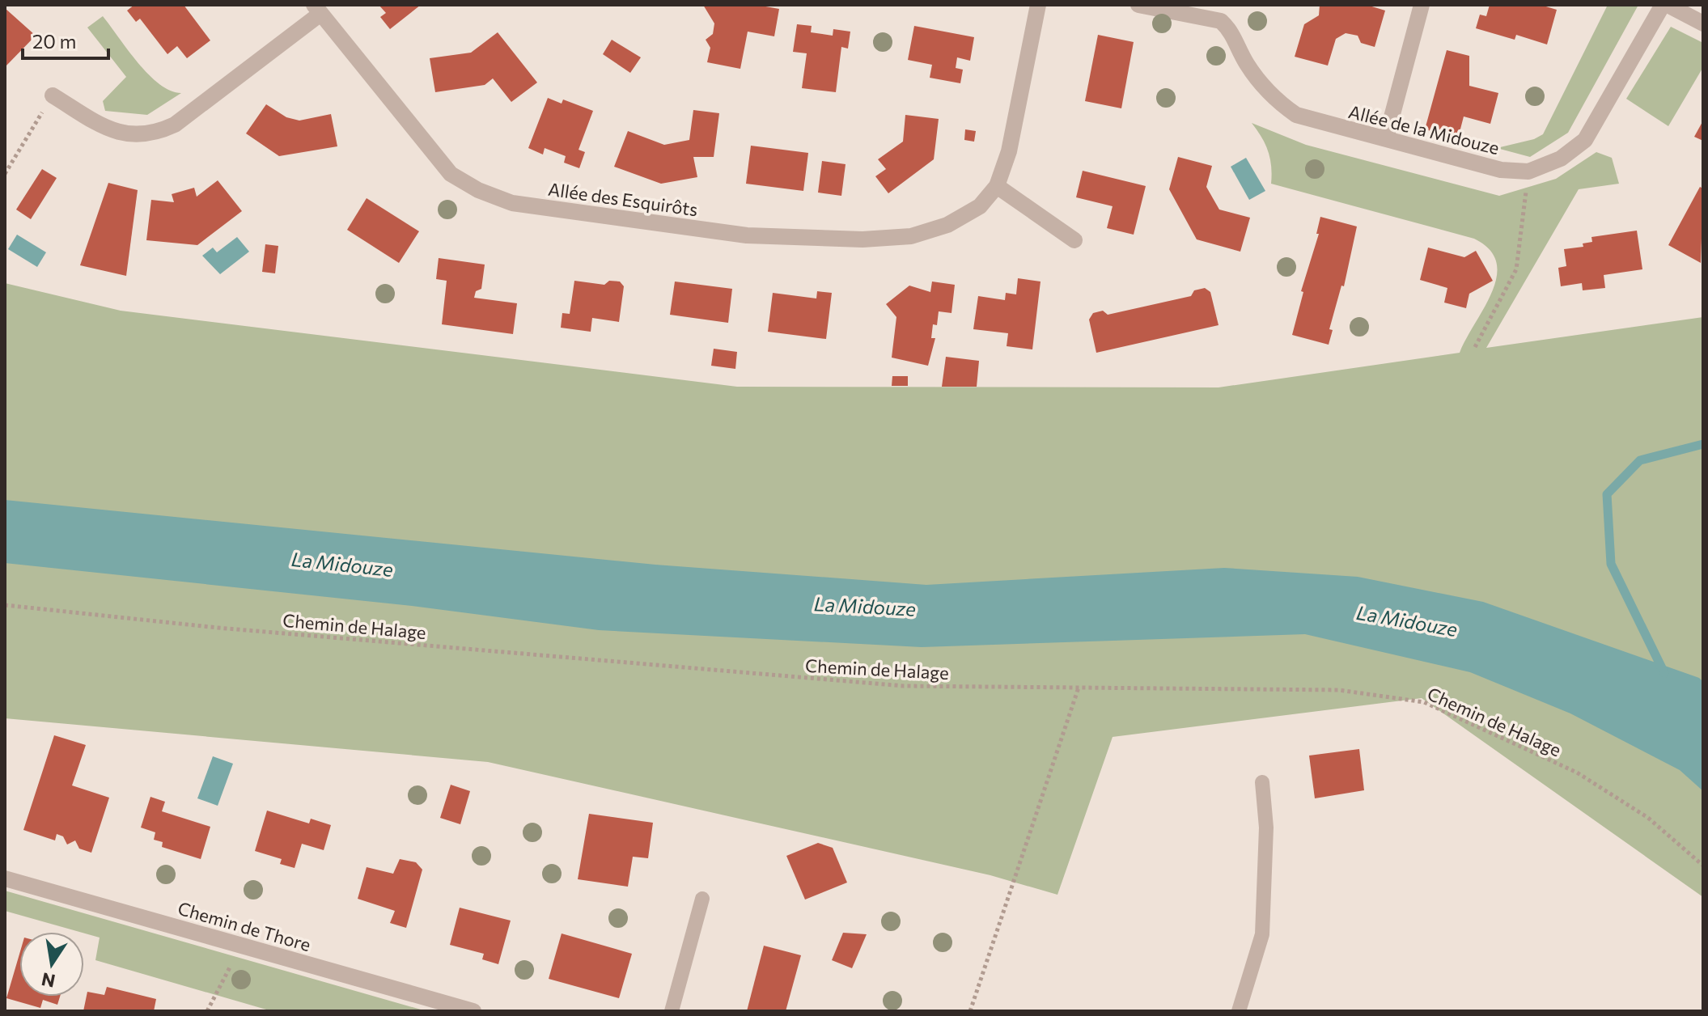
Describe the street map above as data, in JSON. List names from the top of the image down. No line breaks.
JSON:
{"streets":{"street":["Allée de la Midouze","Allée des Esquirôts","Chemin de Thore"],"path":["Chemin de Halage"]},"water":["La Midouze"],"scale_bar":"20 m","north":"bottom"}
